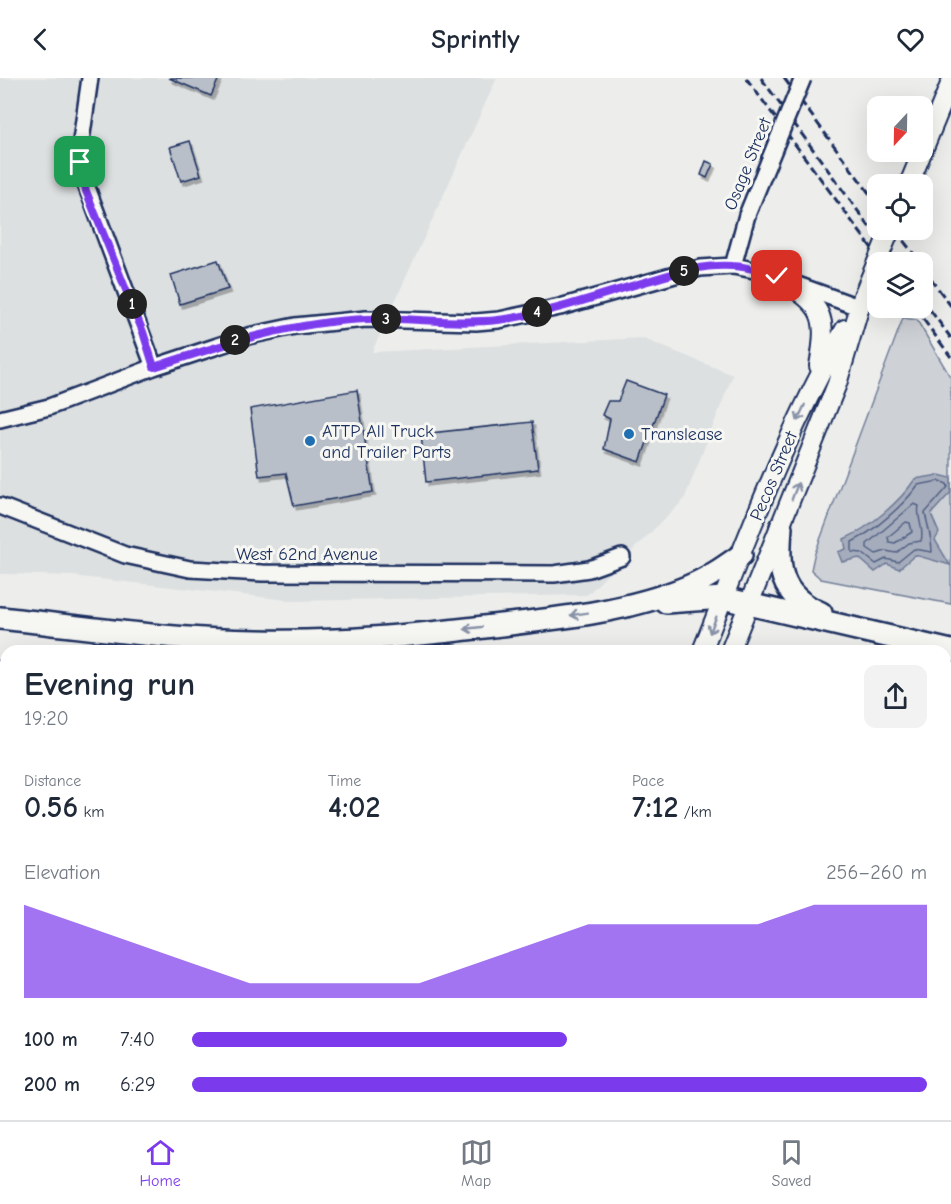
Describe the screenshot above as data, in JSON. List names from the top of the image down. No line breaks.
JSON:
{"streets":{"main road":["Pecos Street"],"street":["Osage Street","West 62nd Avenue"]},"places":["Translease","ATTP All Truck and Trailer Parts"],"north":"bottom","page":{"header":"Sprintly","pins":["5","1","4","3","2"],"heading":["Evening run","19:20"],"stats":[["Distance","0.56 km"],["Time","4:02"],["Pace","7:12 /km"]],"chart":["Elevation","256–260 m"],"list":[{"name":"100 m","note":"7:40"},{"name":"200 m","note":"6:29"}],"tabs":["Home","Map","Saved"]}}
